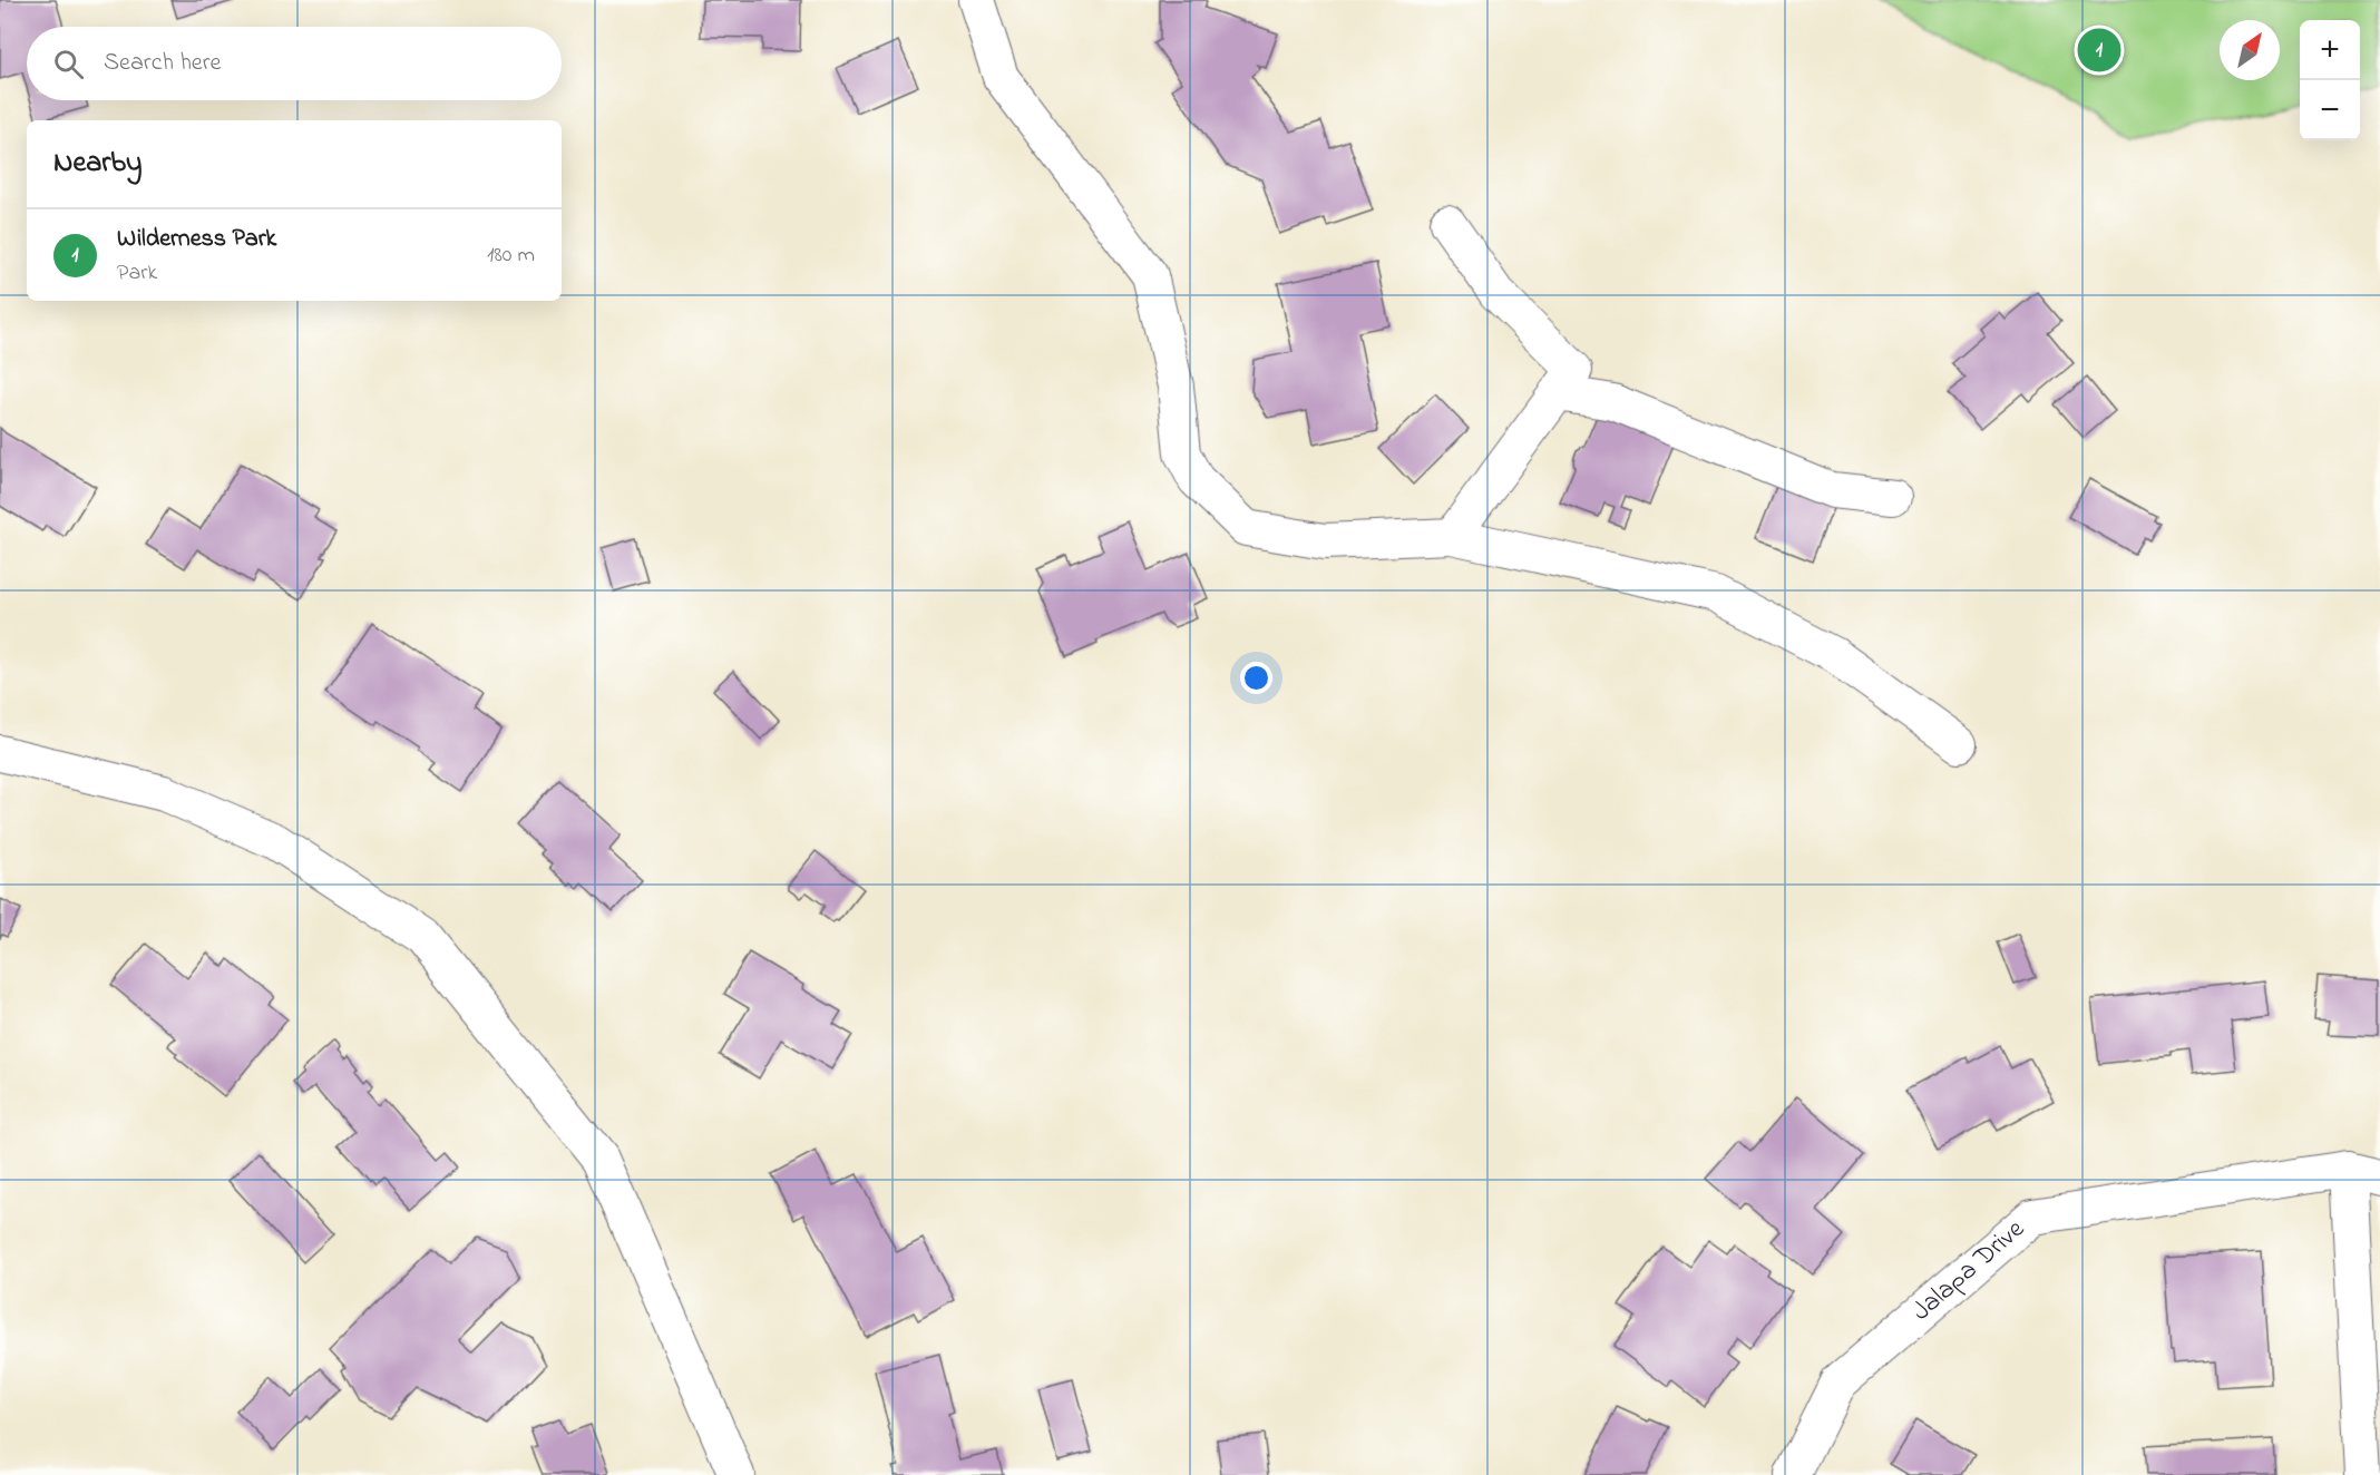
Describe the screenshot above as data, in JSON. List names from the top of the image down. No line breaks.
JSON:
{"streets":{"street":["Jalapa Drive"]},"north":"top right","page":{"map_buttons":["+","−"],"pins":"1","search":"Search here","heading":"Nearby","list":[{"mark":"1","name":"Wilderness Park","note":"Park","value":"180 m"}]}}
